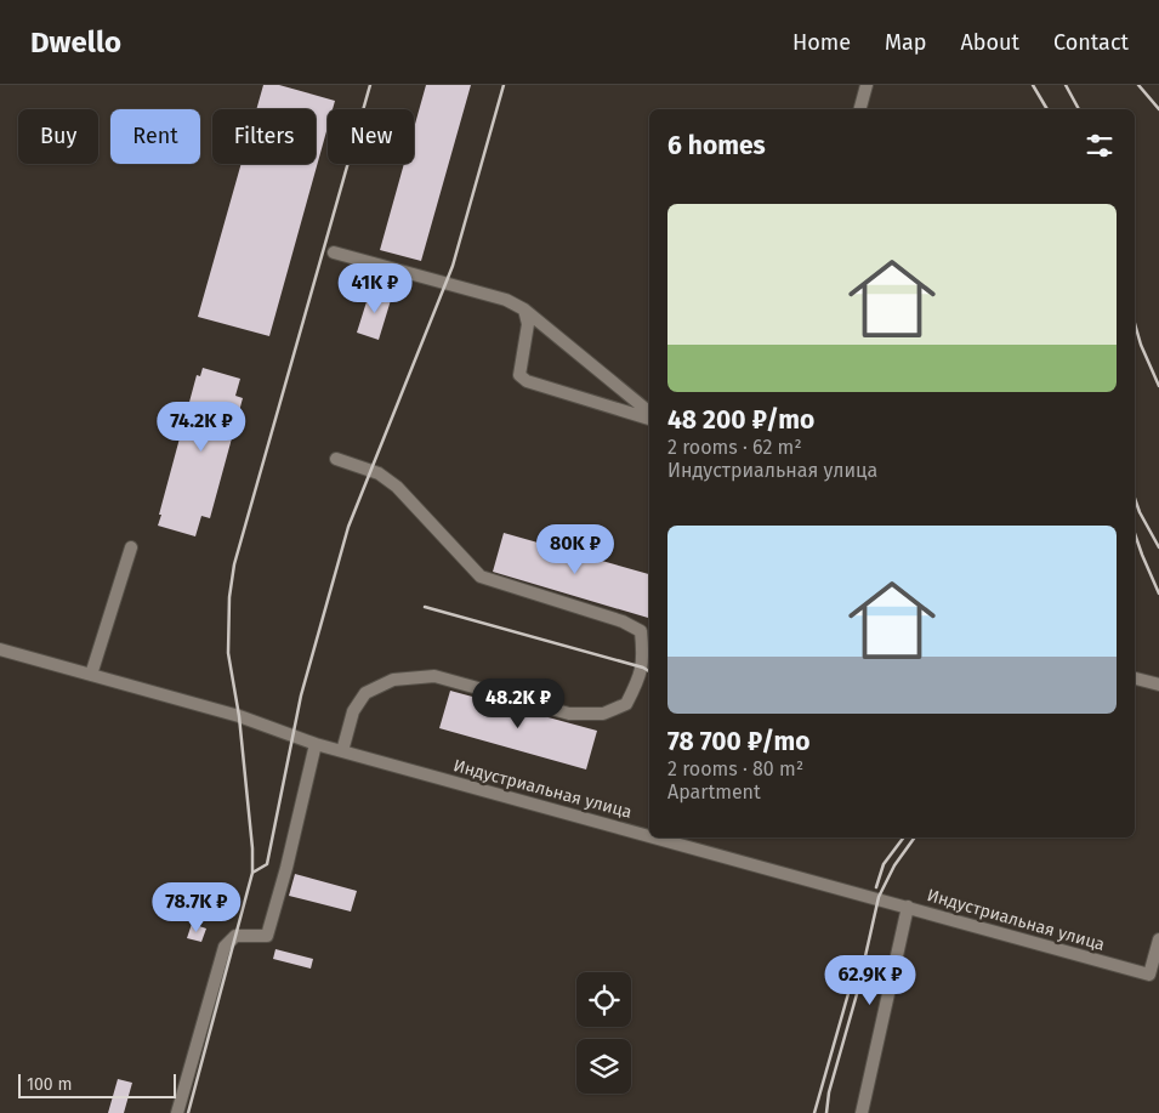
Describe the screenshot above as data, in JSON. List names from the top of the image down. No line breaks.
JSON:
{"streets":{"street":["Индустриальная улица"]},"scale_bar":"100 m","page":{"header":"Dwello","nav":["Home","Map","About","Contact"],"chip":["Buy","Rent","Filters","New"],"heading":"6 homes","list":[{"name":"48 200 ₽/mo","note":"2 rooms · 62 m² · Индустриальная улица"},{"name":"78 700 ₽/mo","note":"2 rooms · 80 m² · Apartment"}],"price":["41K ₽","74.2K ₽","80K ₽","48.2K ₽","78.7K ₽","62.9K ₽"],"scale":"100 m"}}
